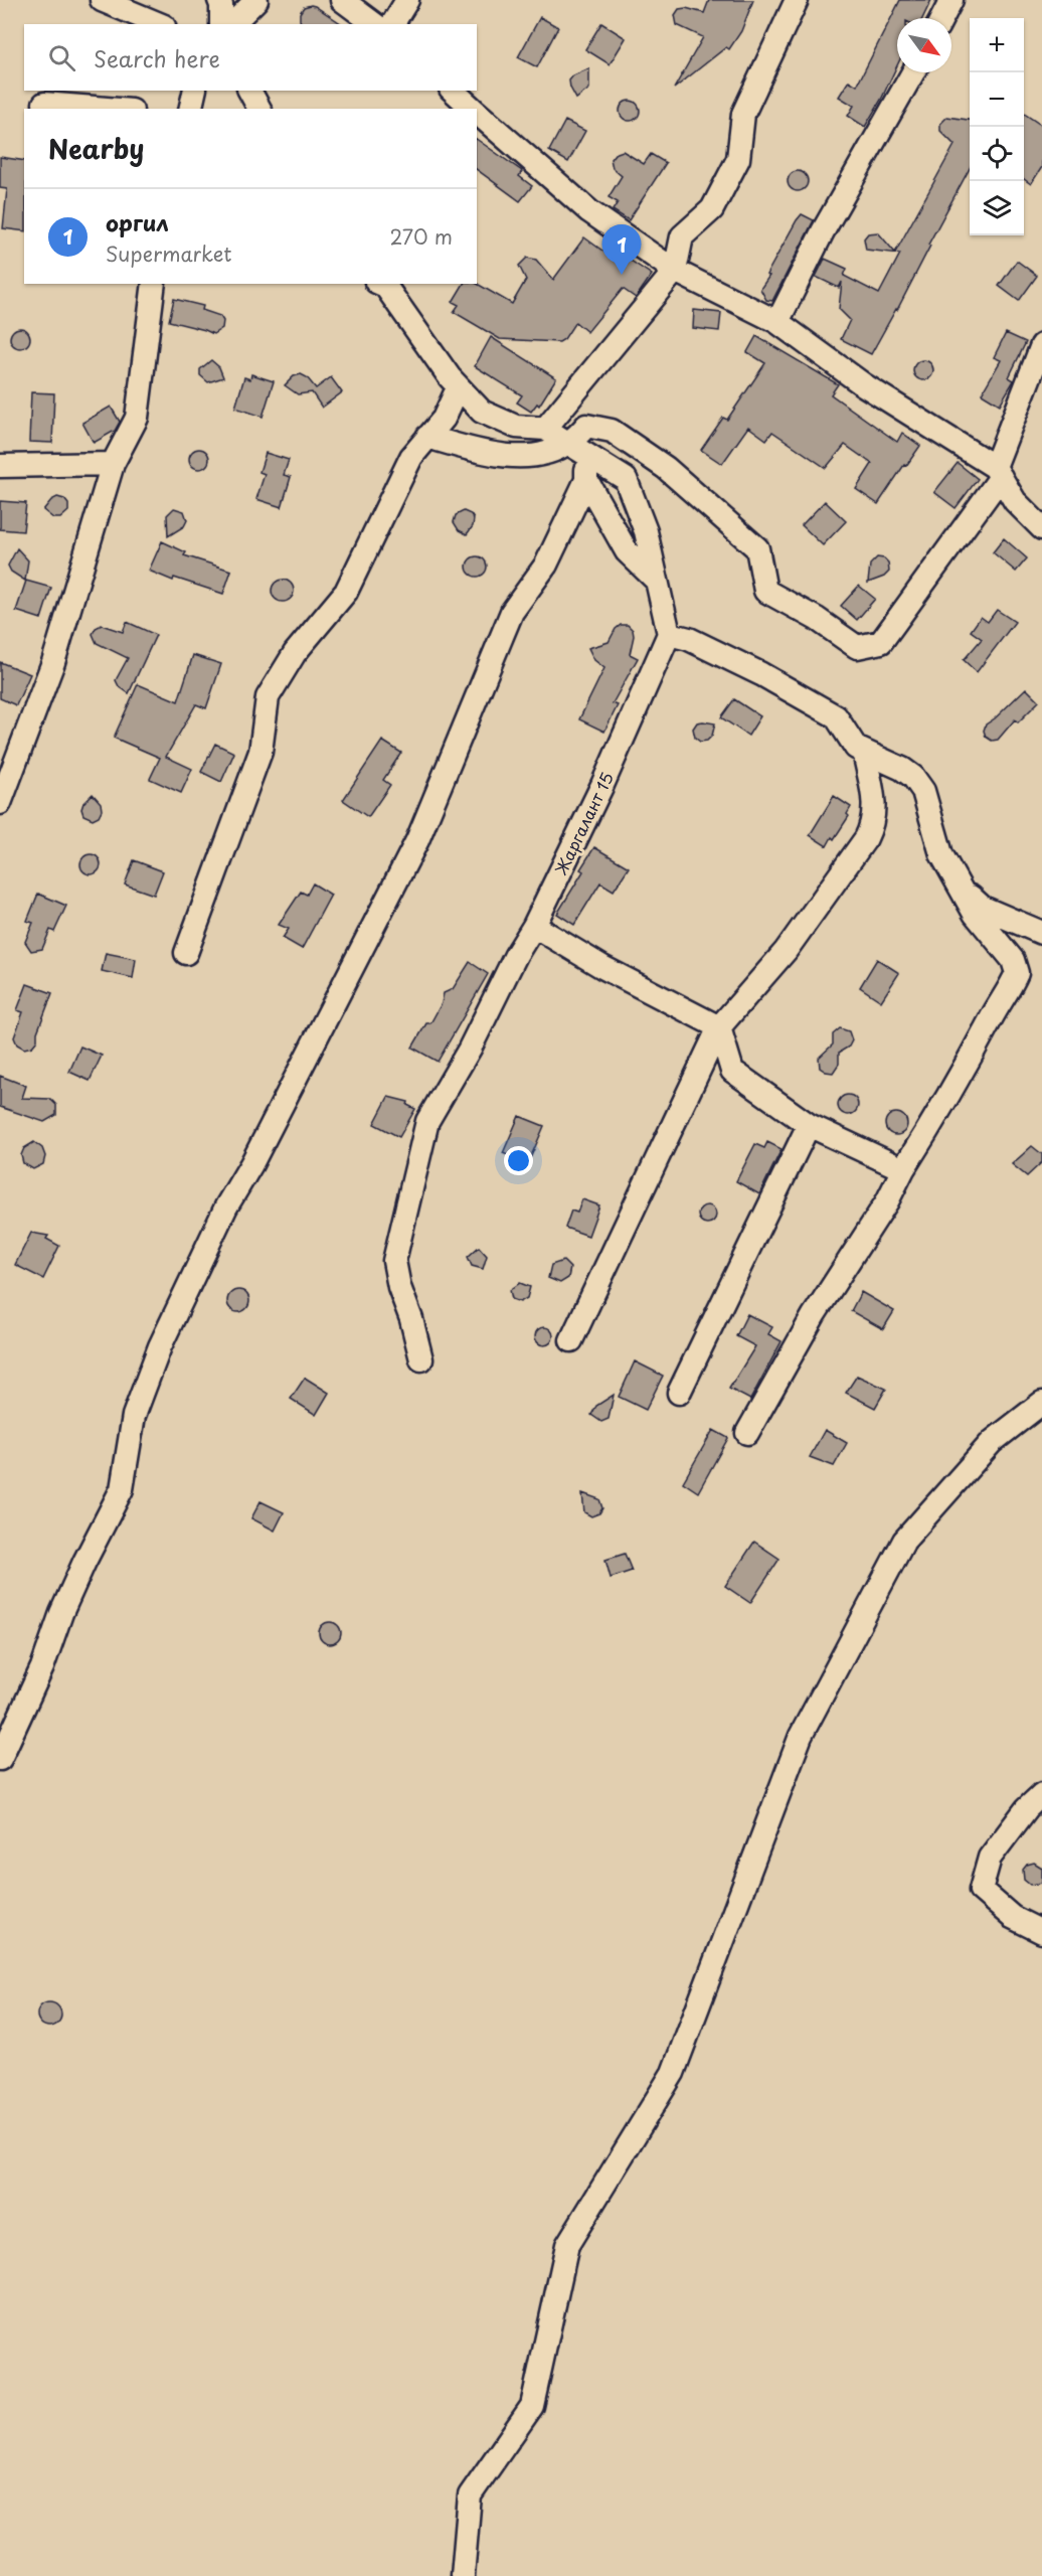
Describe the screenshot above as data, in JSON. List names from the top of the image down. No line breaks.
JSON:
{"streets":{"street":["Жаргалант 15"]},"north":"bottom right","page":{"map_buttons":["+","−"],"search":"Search here","heading":"Nearby","list":[{"mark":"1","name":"оргил","note":"Supermarket","value":"270 m"}],"pins":"1"}}
